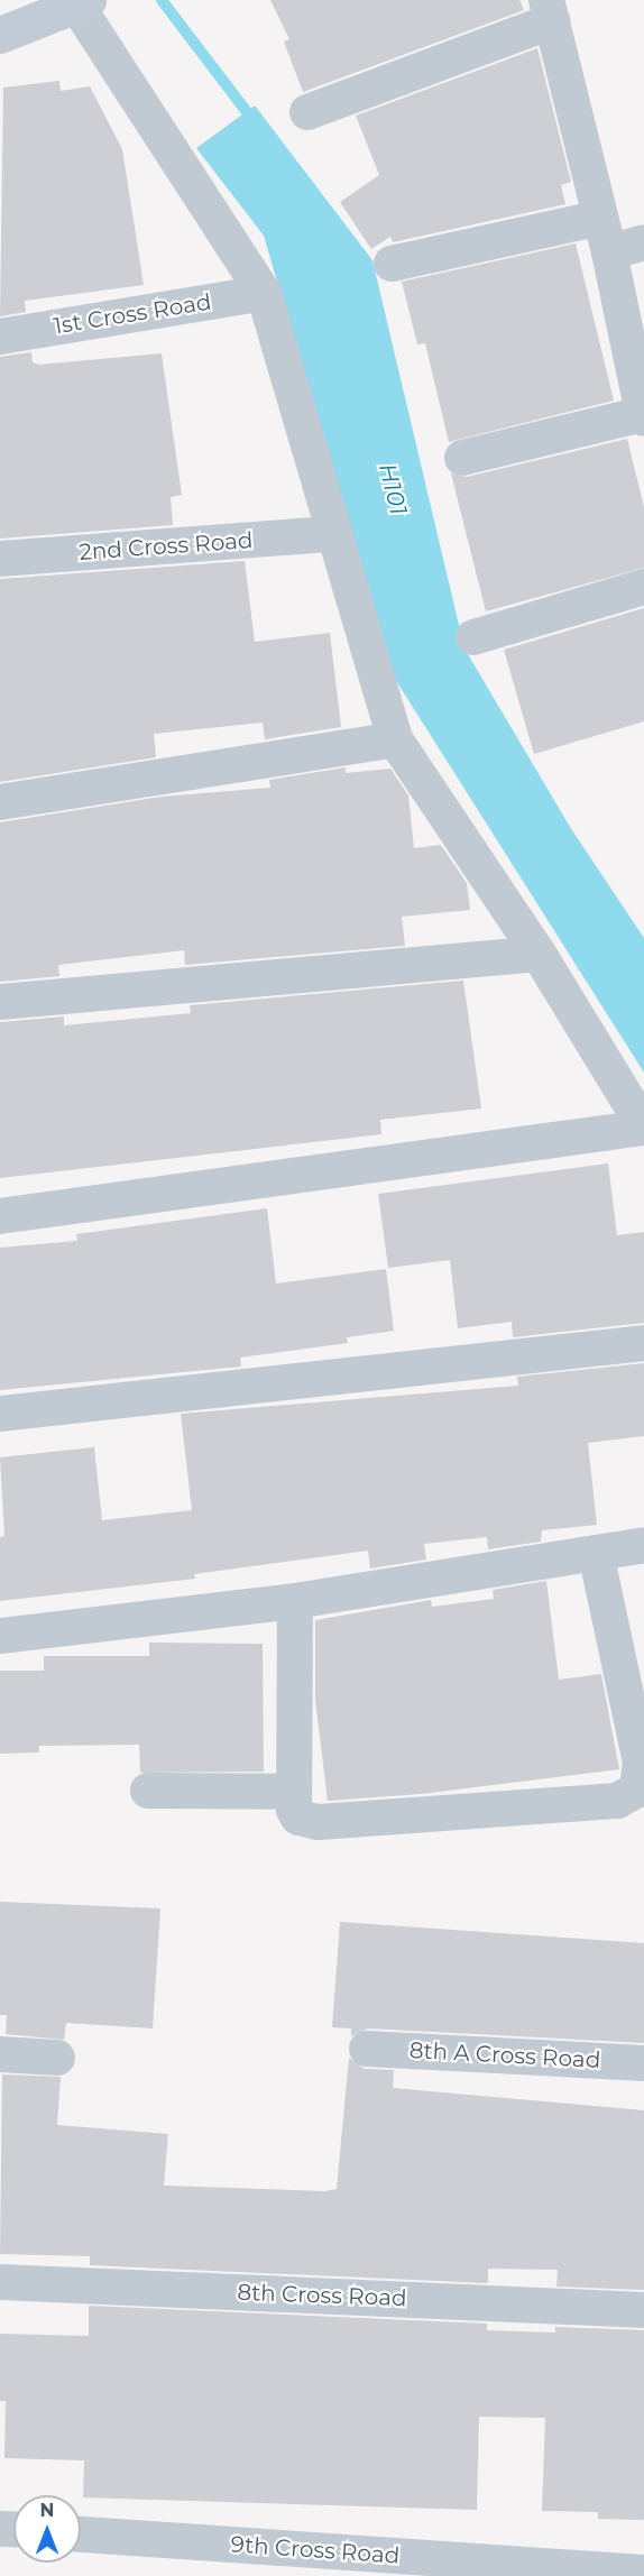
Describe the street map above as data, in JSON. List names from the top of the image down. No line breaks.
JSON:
{"streets":{"street":["1st Cross Road","2nd Cross Road","8th A Cross Road","8th Cross Road","9th Cross Road"]},"water":["H101"],"north":"top"}
